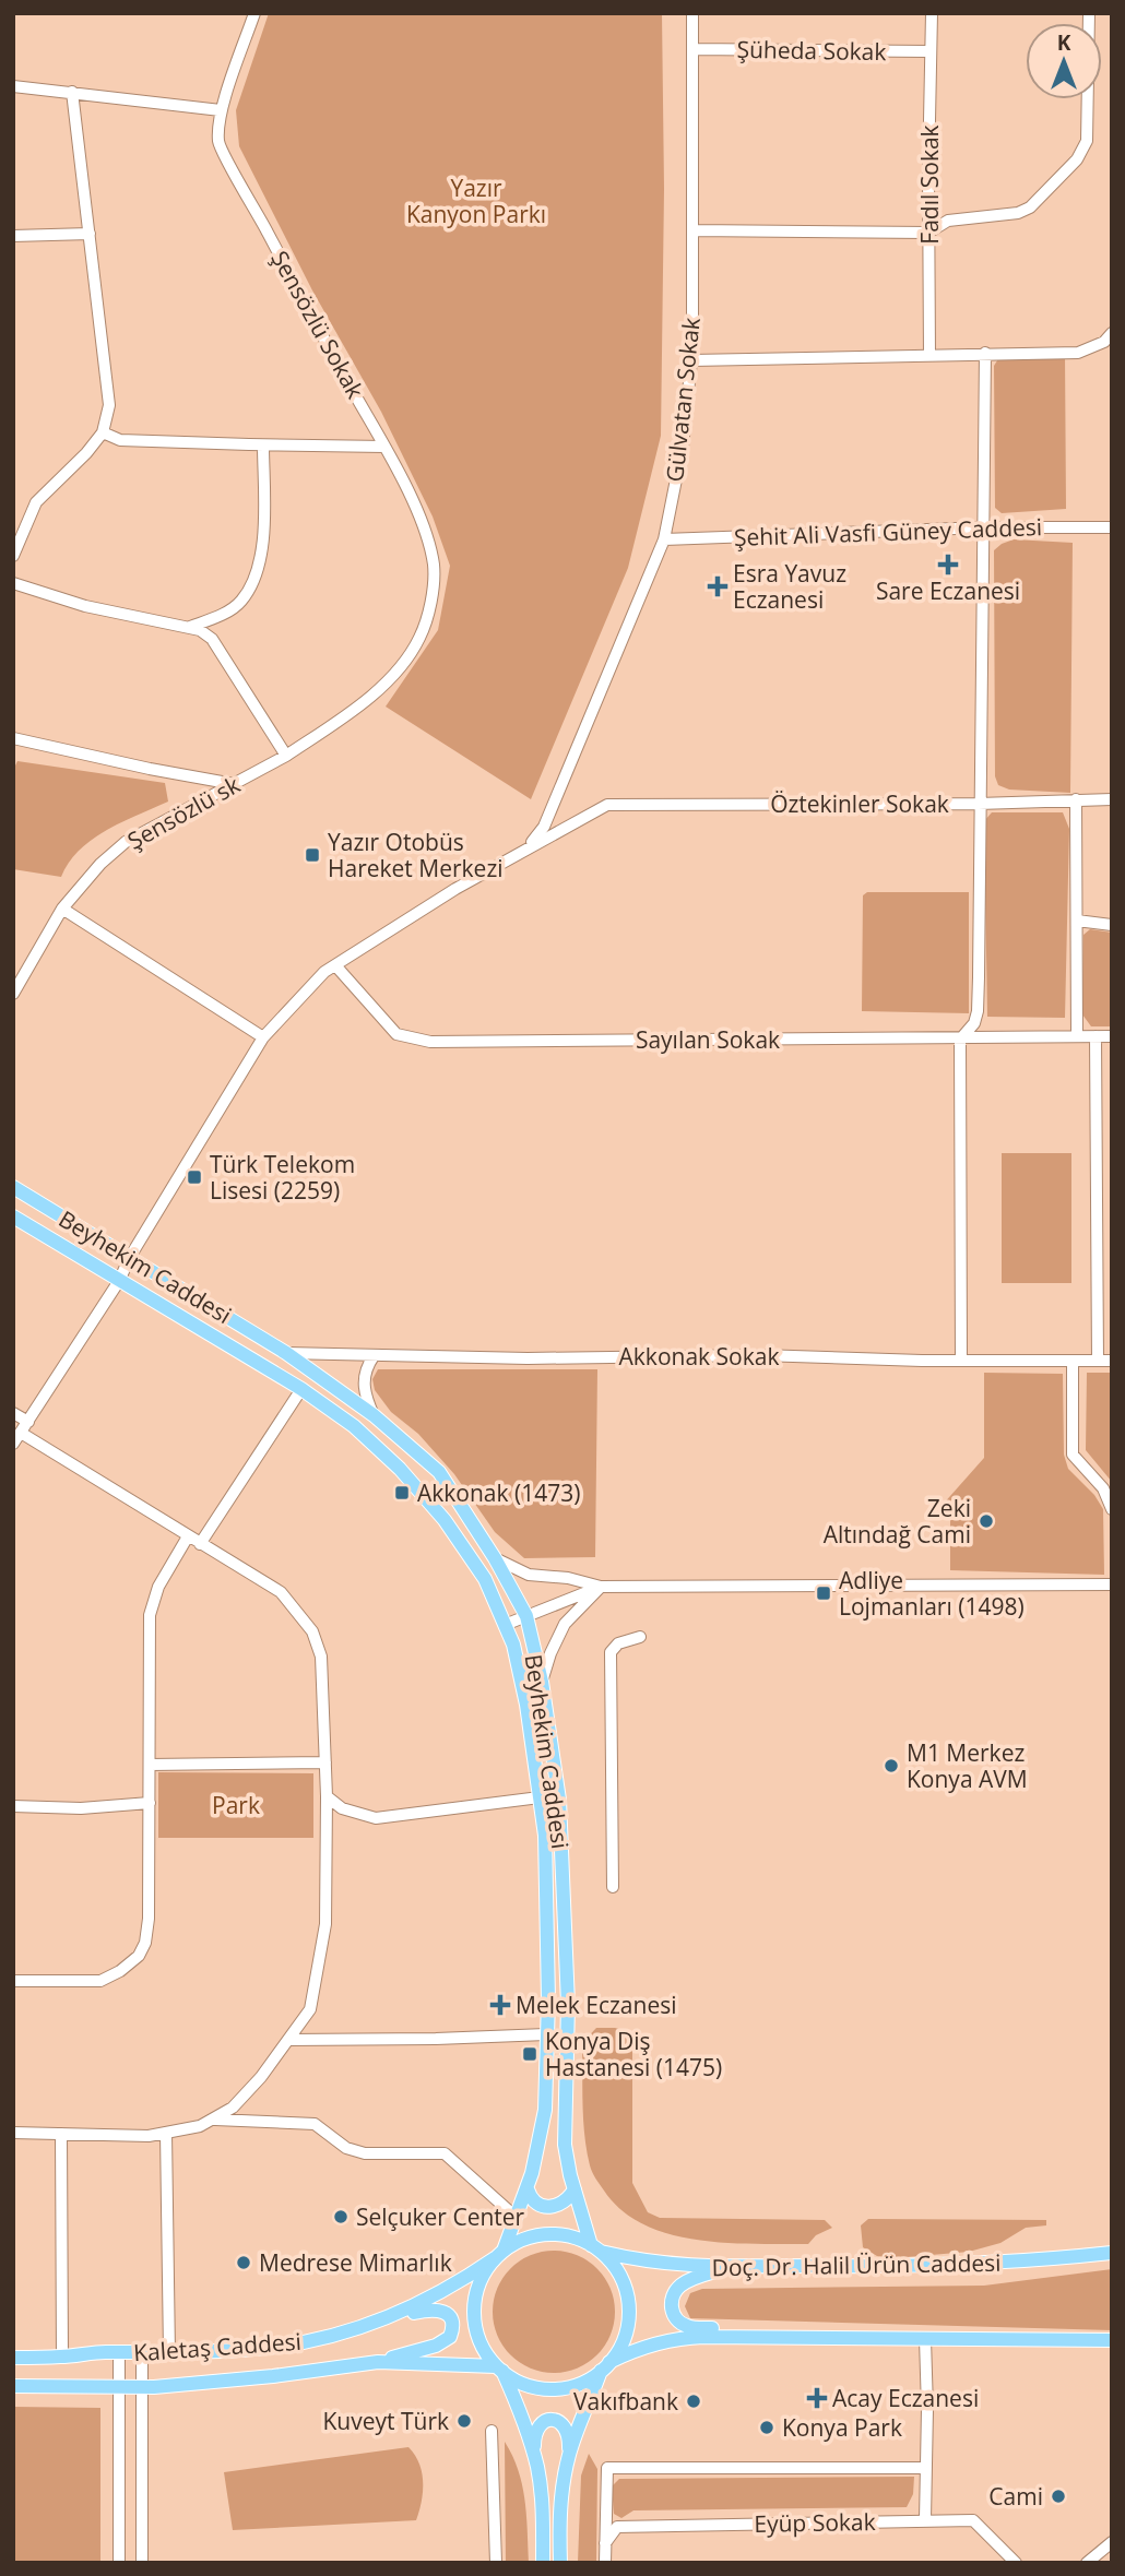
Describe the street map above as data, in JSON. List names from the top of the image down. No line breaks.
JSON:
{"streets":{"main road":["Beyhekim Caddesi","Doç. Dr. Halil Ürün Caddesi","Kaletaş Caddesi"],"street":["Şüheda Sokak","Fadıl Sokak","Şensözlü Sokak","Gülvatan Sokak","Şehit Ali Vasfi Güney Caddesi","Öztekinler Sokak","Şensözlü sk","Sayılan Sokak","Akkonak Sokak","Eyüp Sokak"]},"crossings":[["Şüheda Sokak","Fadıl Sokak"],["Şüheda Sokak","Gülvatan Sokak"],["Şensözlü Sokak","Şensözlü sk"],["Gülvatan Sokak","Şehit Ali Vasfi Güney Caddesi"],["Gülvatan Sokak","Öztekinler Sokak"],["Beyhekim Caddesi","Akkonak Sokak"],["Beyhekim Caddesi","Doç. Dr. Halil Ürün Caddesi"],["Beyhekim Caddesi","Kaletaş Caddesi"],["Doç. Dr. Halil Ürün Caddesi","Kaletaş Caddesi"]],"parks":["Yazır Kanyon Parkı","Park"],"places":{"health":["Sare Eczanesi","Esra Yavuz Eczanesi","Melek Eczanesi","Acay Eczanesi"],"transit":["Yazır Otobüs Hareket Merkezi","Türk Telekom Lisesi (2259)","Akkonak (1473)","Adliye Lojmanları (1498)","Konya Diş Hastanesi (1475)"],"other":["Zeki Altındağ Cami","M1 Merkez Konya AVM","Selçuker Center","Medrese Mimarlık","Vakıfbank","Kuveyt Türk","Konya Park","Cami"]},"north":"top"}
